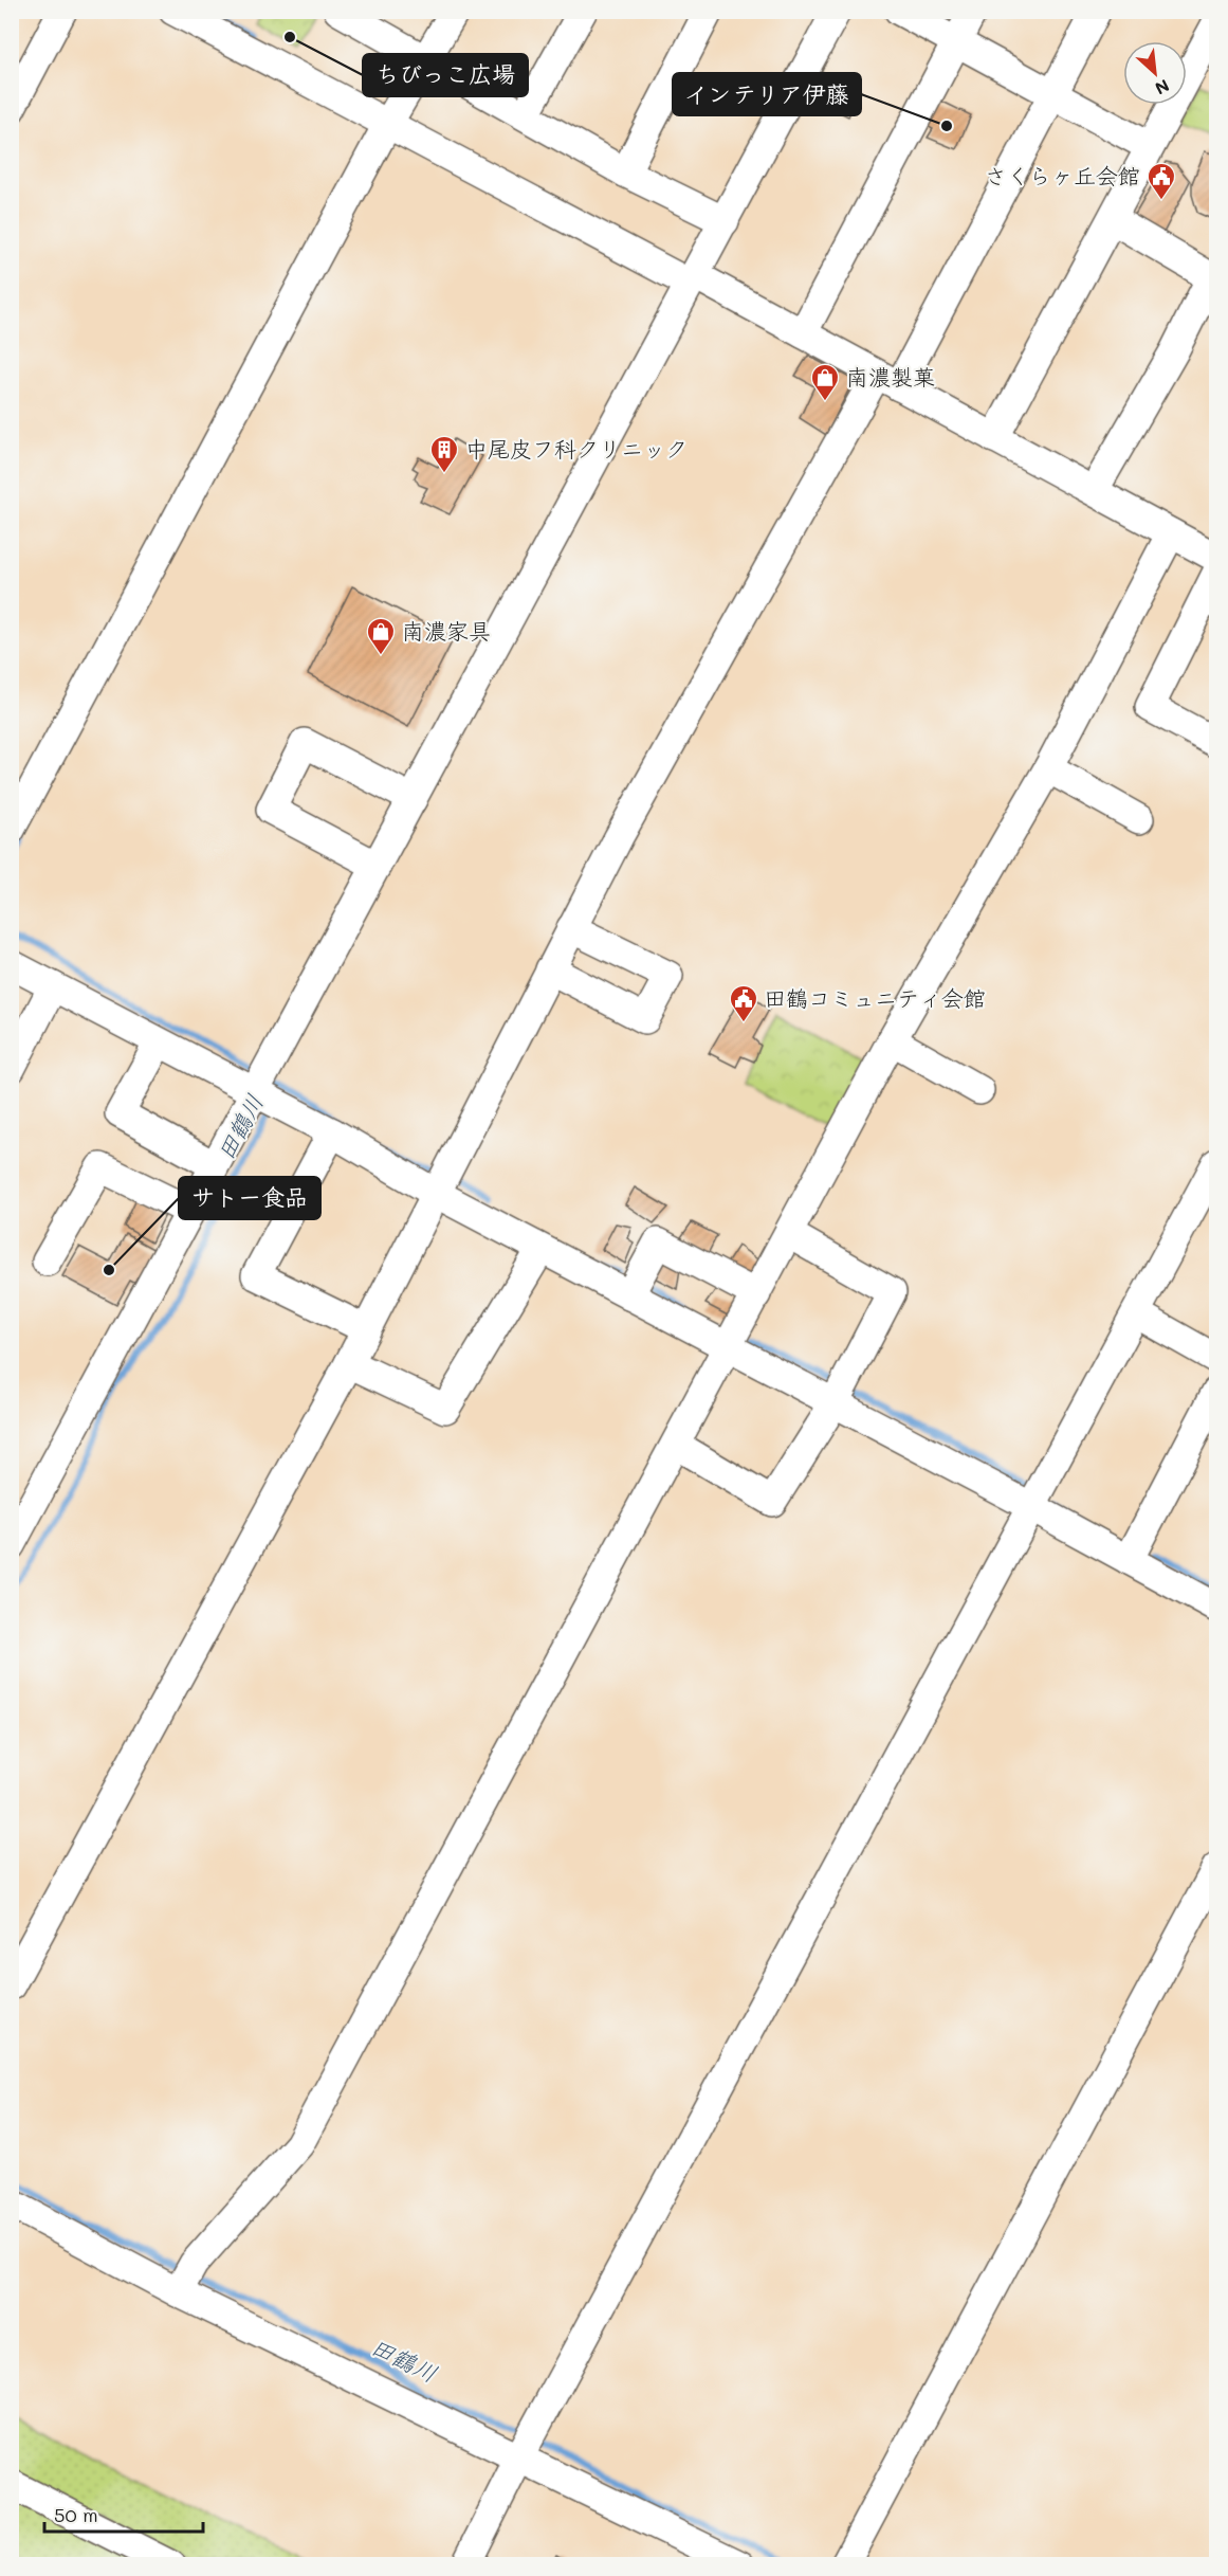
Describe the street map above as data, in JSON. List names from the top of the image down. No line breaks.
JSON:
{"water":["田鶴川"],"places":{"other":["ちびっこ広場","インテリア伊藤","サトー食品"],"public building":["さくらヶ丘会館","田鶴コミュニティ会館"],"shop":["南濃製菓","南濃家具"],"building":["中尾皮フ科クリニック"]},"scale_bar":"50 m","north":"bottom right"}
